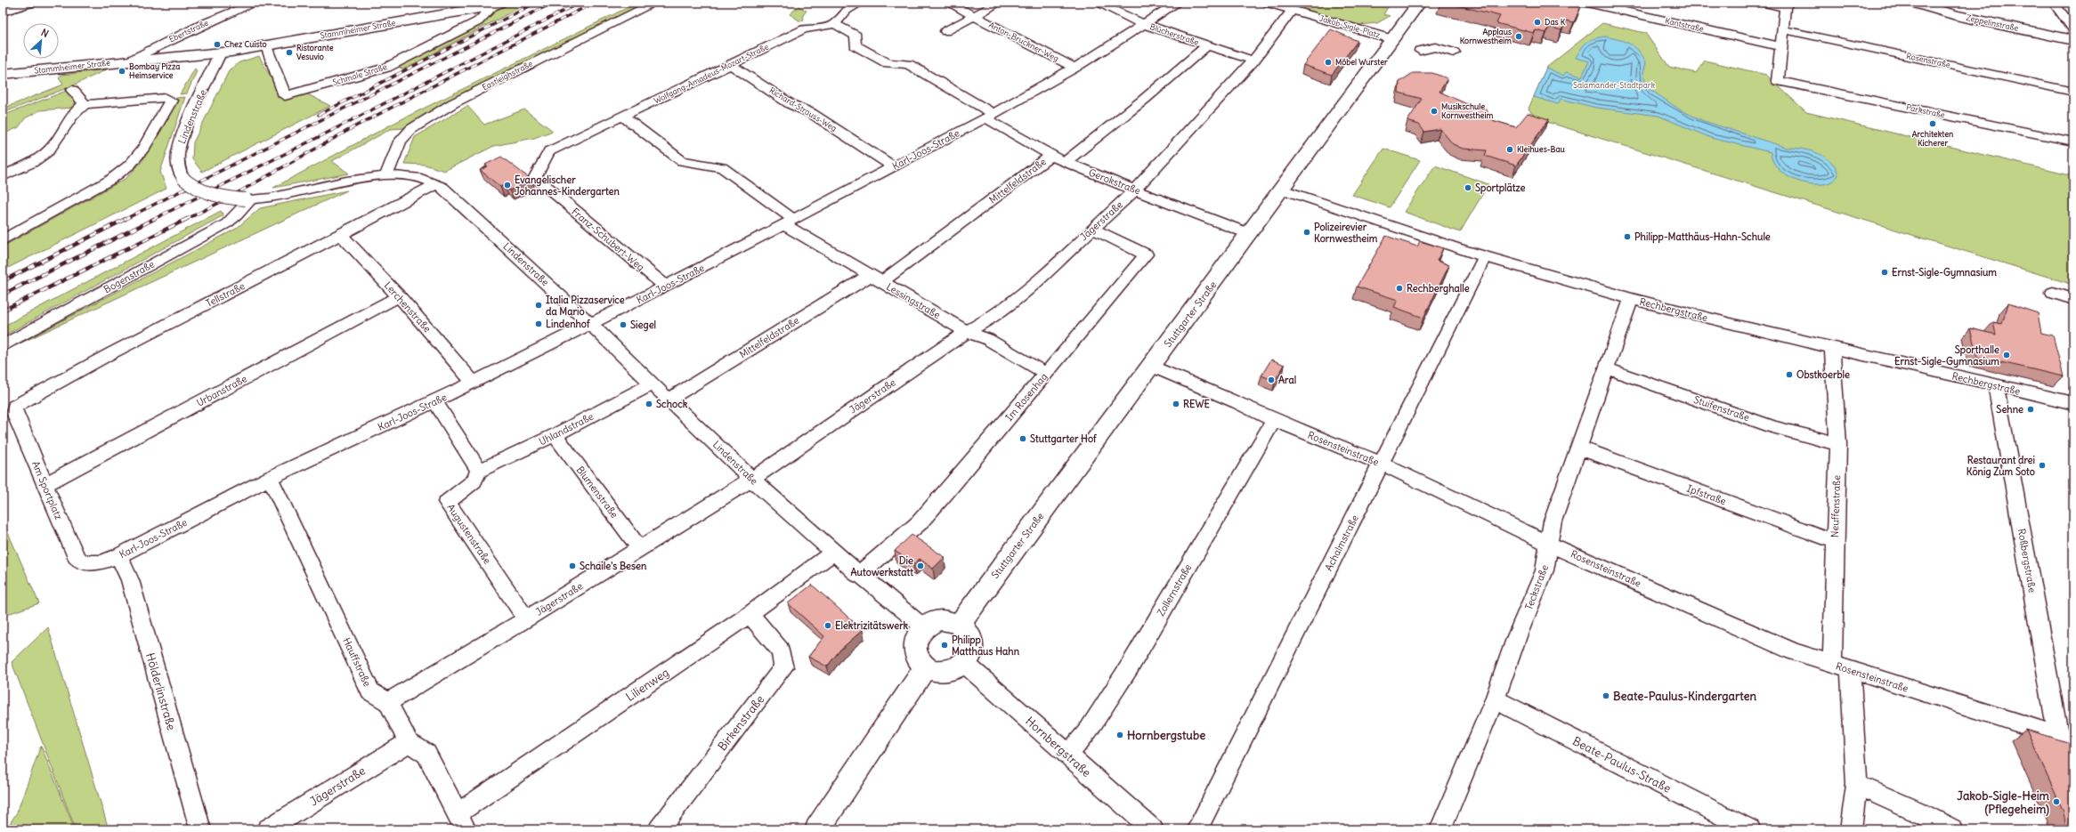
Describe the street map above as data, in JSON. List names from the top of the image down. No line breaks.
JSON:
{"streets":{"main road":["Zeppelinstraße","Stammheimer Straße","Stuttgarter Straße"],"street":["Kantstraße","Jakob-Sigle-Platz","Ebertstraße","Blücherstraße","Anton-Bruckner-Weg","Rosenstraße","Wolfgang-Amadeus-Mozart-Straße","Schmale Straße","Eastleighstraße","Richard-Strauss-Weg","Parkstraße","Lindenstraße","Karl-Joos-Straße","Mittelfeldstraße","Gerokstraße","Jägerstraße","Franz-Schubert-Weg","Bogenstraße","Tellstraße","Lessingstraße","Lerchenstraße","Rechbergstraße","Urbanstraße","Im Rosenhag","Stuifenstraße","Uhlandstraße","Rosensteinstraße","Am Sportplatz","Blumenstraße","Ipfstraße","Neuffenstraße","Augustenstraße","Achalmstraße","Roßbergstraße","Teckstraße","Zollernstraße","Hauffstraße","Lilienweg","Hölderlinstraße","Birkenstraße","Hornbergstraße","Beate-Paulus-Straße"]},"crossings":[["Kantstraße","Parkstraße"],["Jakob-Sigle-Platz","Jägerstraße"],["Jakob-Sigle-Platz","Stuttgarter Straße"],["Stammheimer Straße","Ebertstraße"],["Stammheimer Straße","Schmale Straße"],["Stammheimer Straße","Lindenstraße"],["Blücherstraße","Karl-Joos-Straße"],["Blücherstraße","Jägerstraße"],["Anton-Bruckner-Weg","Karl-Joos-Straße"],["Wolfgang-Amadeus-Mozart-Straße","Richard-Strauss-Weg"],["Wolfgang-Amadeus-Mozart-Straße","Gerokstraße"],["Wolfgang-Amadeus-Mozart-Straße","Franz-Schubert-Weg"],["Wolfgang-Amadeus-Mozart-Straße","Lessingstraße"],["Eastleighstraße","Lindenstraße"],["Richard-Strauss-Weg","Karl-Joos-Straße"],["Lindenstraße","Karl-Joos-Straße"],["Lindenstraße","Mittelfeldstraße"],["Lindenstraße","Jägerstraße"],["Lindenstraße","Bogenstraße"],["Lindenstraße","Tellstraße"],["Lindenstraße","Stuttgarter Straße"],["Lindenstraße","Im Rosenhag"],["Lindenstraße","Uhlandstraße"],["Lindenstraße","Lilienweg"],["Lindenstraße","Hornbergstraße"],["Karl-Joos-Straße","Gerokstraße"],["Karl-Joos-Straße","Franz-Schubert-Weg"],["Karl-Joos-Straße","Lessingstraße"],["Karl-Joos-Straße","Lerchenstraße"],["Karl-Joos-Straße","Am Sportplatz"],["Karl-Joos-Straße","Hauffstraße"],["Karl-Joos-Straße","Hölderlinstraße"],["Mittelfeldstraße","Gerokstraße"],["Mittelfeldstraße","Lessingstraße"],["Gerokstraße","Jägerstraße"],["Gerokstraße","Stuttgarter Straße"],["Jägerstraße","Lessingstraße"],["Jägerstraße","Im Rosenhag"],["Jägerstraße","Blumenstraße"],["Jägerstraße","Augustenstraße"],["Jägerstraße","Hauffstraße"],["Tellstraße","Lerchenstraße"],["Tellstraße","Am Sportplatz"],["Lessingstraße","Im Rosenhag"],["Lerchenstraße","Urbanstraße"],["Rechbergstraße","Stuttgarter Straße"],["Rechbergstraße","Neuffenstraße"],["Rechbergstraße","Achalmstraße"],["Rechbergstraße","Roßbergstraße"],["Rechbergstraße","Teckstraße"],["Stuttgarter Straße","Rosensteinstraße"],["Stuttgarter Straße","Hornbergstraße"],["Urbanstraße","Am Sportplatz"],["Stuifenstraße","Neuffenstraße"],["Stuifenstraße","Teckstraße"],["Uhlandstraße","Blumenstraße"],["Uhlandstraße","Augustenstraße"],["Rosensteinstraße","Neuffenstraße"],["Rosensteinstraße","Achalmstraße"],["Rosensteinstraße","Roßbergstraße"],["Rosensteinstraße","Teckstraße"],["Rosensteinstraße","Zollernstraße"],["Ipfstraße","Neuffenstraße"],["Ipfstraße","Teckstraße"],["Teckstraße","Beate-Paulus-Straße"],["Zollernstraße","Hornbergstraße"],["Lilienweg","Birkenstraße"]],"parks":["Salamander-Stadtpark"],"places":["Das K","Applaus Kornwestheim","Chez Cuisto","Ristorante Vesuvio","Möbel Wurster","Bombay Pizza Heimservice","Musikschule Kornwestheim","Architekten Kicherer","Kleihues-Bau","Evangelischer Johannes-Kindergarten","Sportplätze","Polizeirevier Kornwestheim","Philipp-Matthäus-Hahn-Schule","Ernst-Sigle-Gymnasium","Rechberghalle","Italia Pizzaservice da Mario","Lindenhof","Siegel","Sporthalle Ernst-Sigle-Gymnasium","Obstkoerble","Aral","Schock","REWE","Sehne","Stuttgarter Hof","Restaurant drei König Zum Soto","Schaile's Besen","Die Autowerkstatt","Elektrizitätswerk","Philipp Matthäus Hahn","Beate-Paulus-Kindergarten","Hornbergstube","Jakob-Sigle-Heim (Pflegeheim)"],"north":"top right"}
